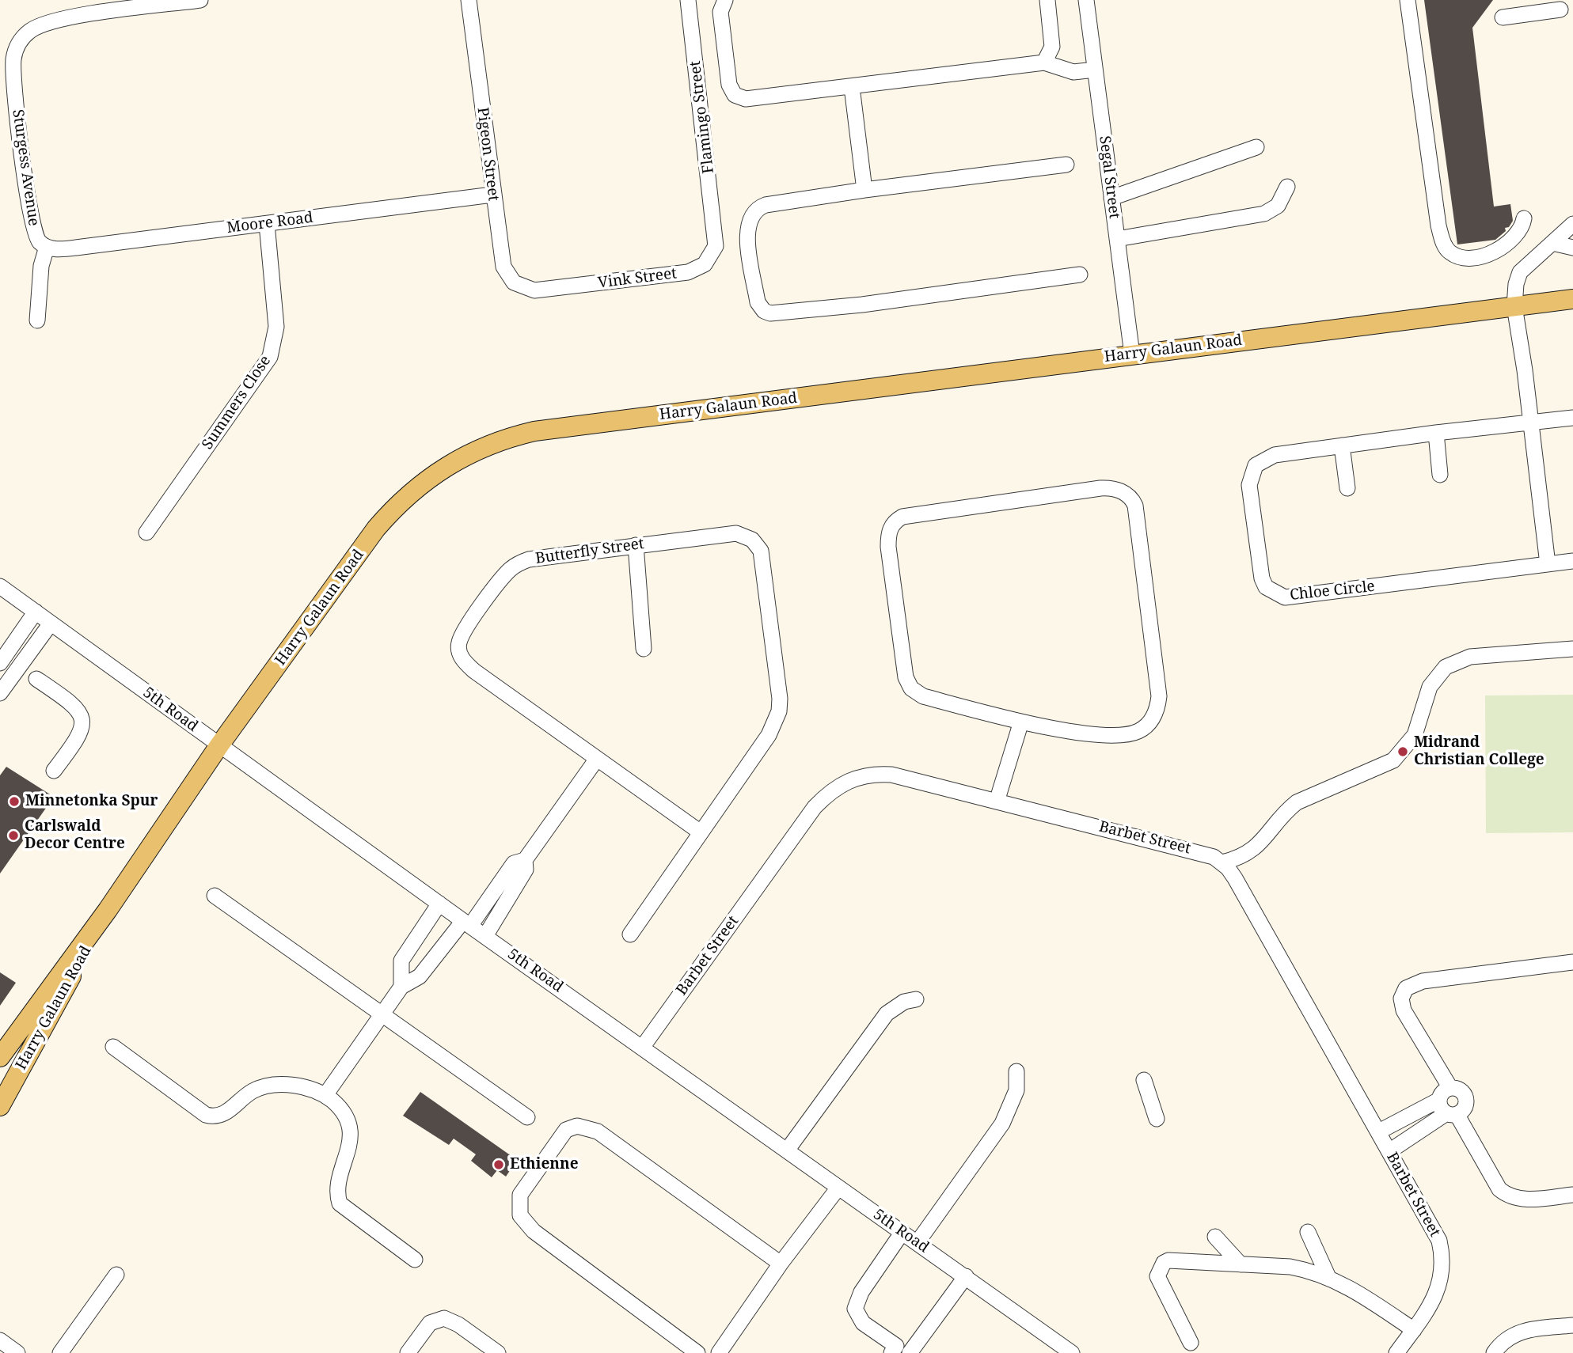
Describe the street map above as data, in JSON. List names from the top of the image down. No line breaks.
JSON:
{"streets":{"main road":["Harry Galaun Road"],"street":["Flamingo Street","Pigeon Street","Sturgess Avenue","Segal Street","Moore Road","Vink Street","Summers Close","Butterfly Street","Chloe Circle","5th Road","Barbet Street"]},"crossings":[["Flamingo Street","Vink Street"],["Pigeon Street","Moore Road"],["Pigeon Street","Vink Street"],["Sturgess Avenue","Moore Road"],["Segal Street","Harry Galaun Road"],["Moore Road","Summers Close"],["Harry Galaun Road","5th Road"],["5th Road","Barbet Street"]],"places":["Midrand Christian College","Minnetonka Spur","Carlswald Decor Centre","Ethienne"]}
